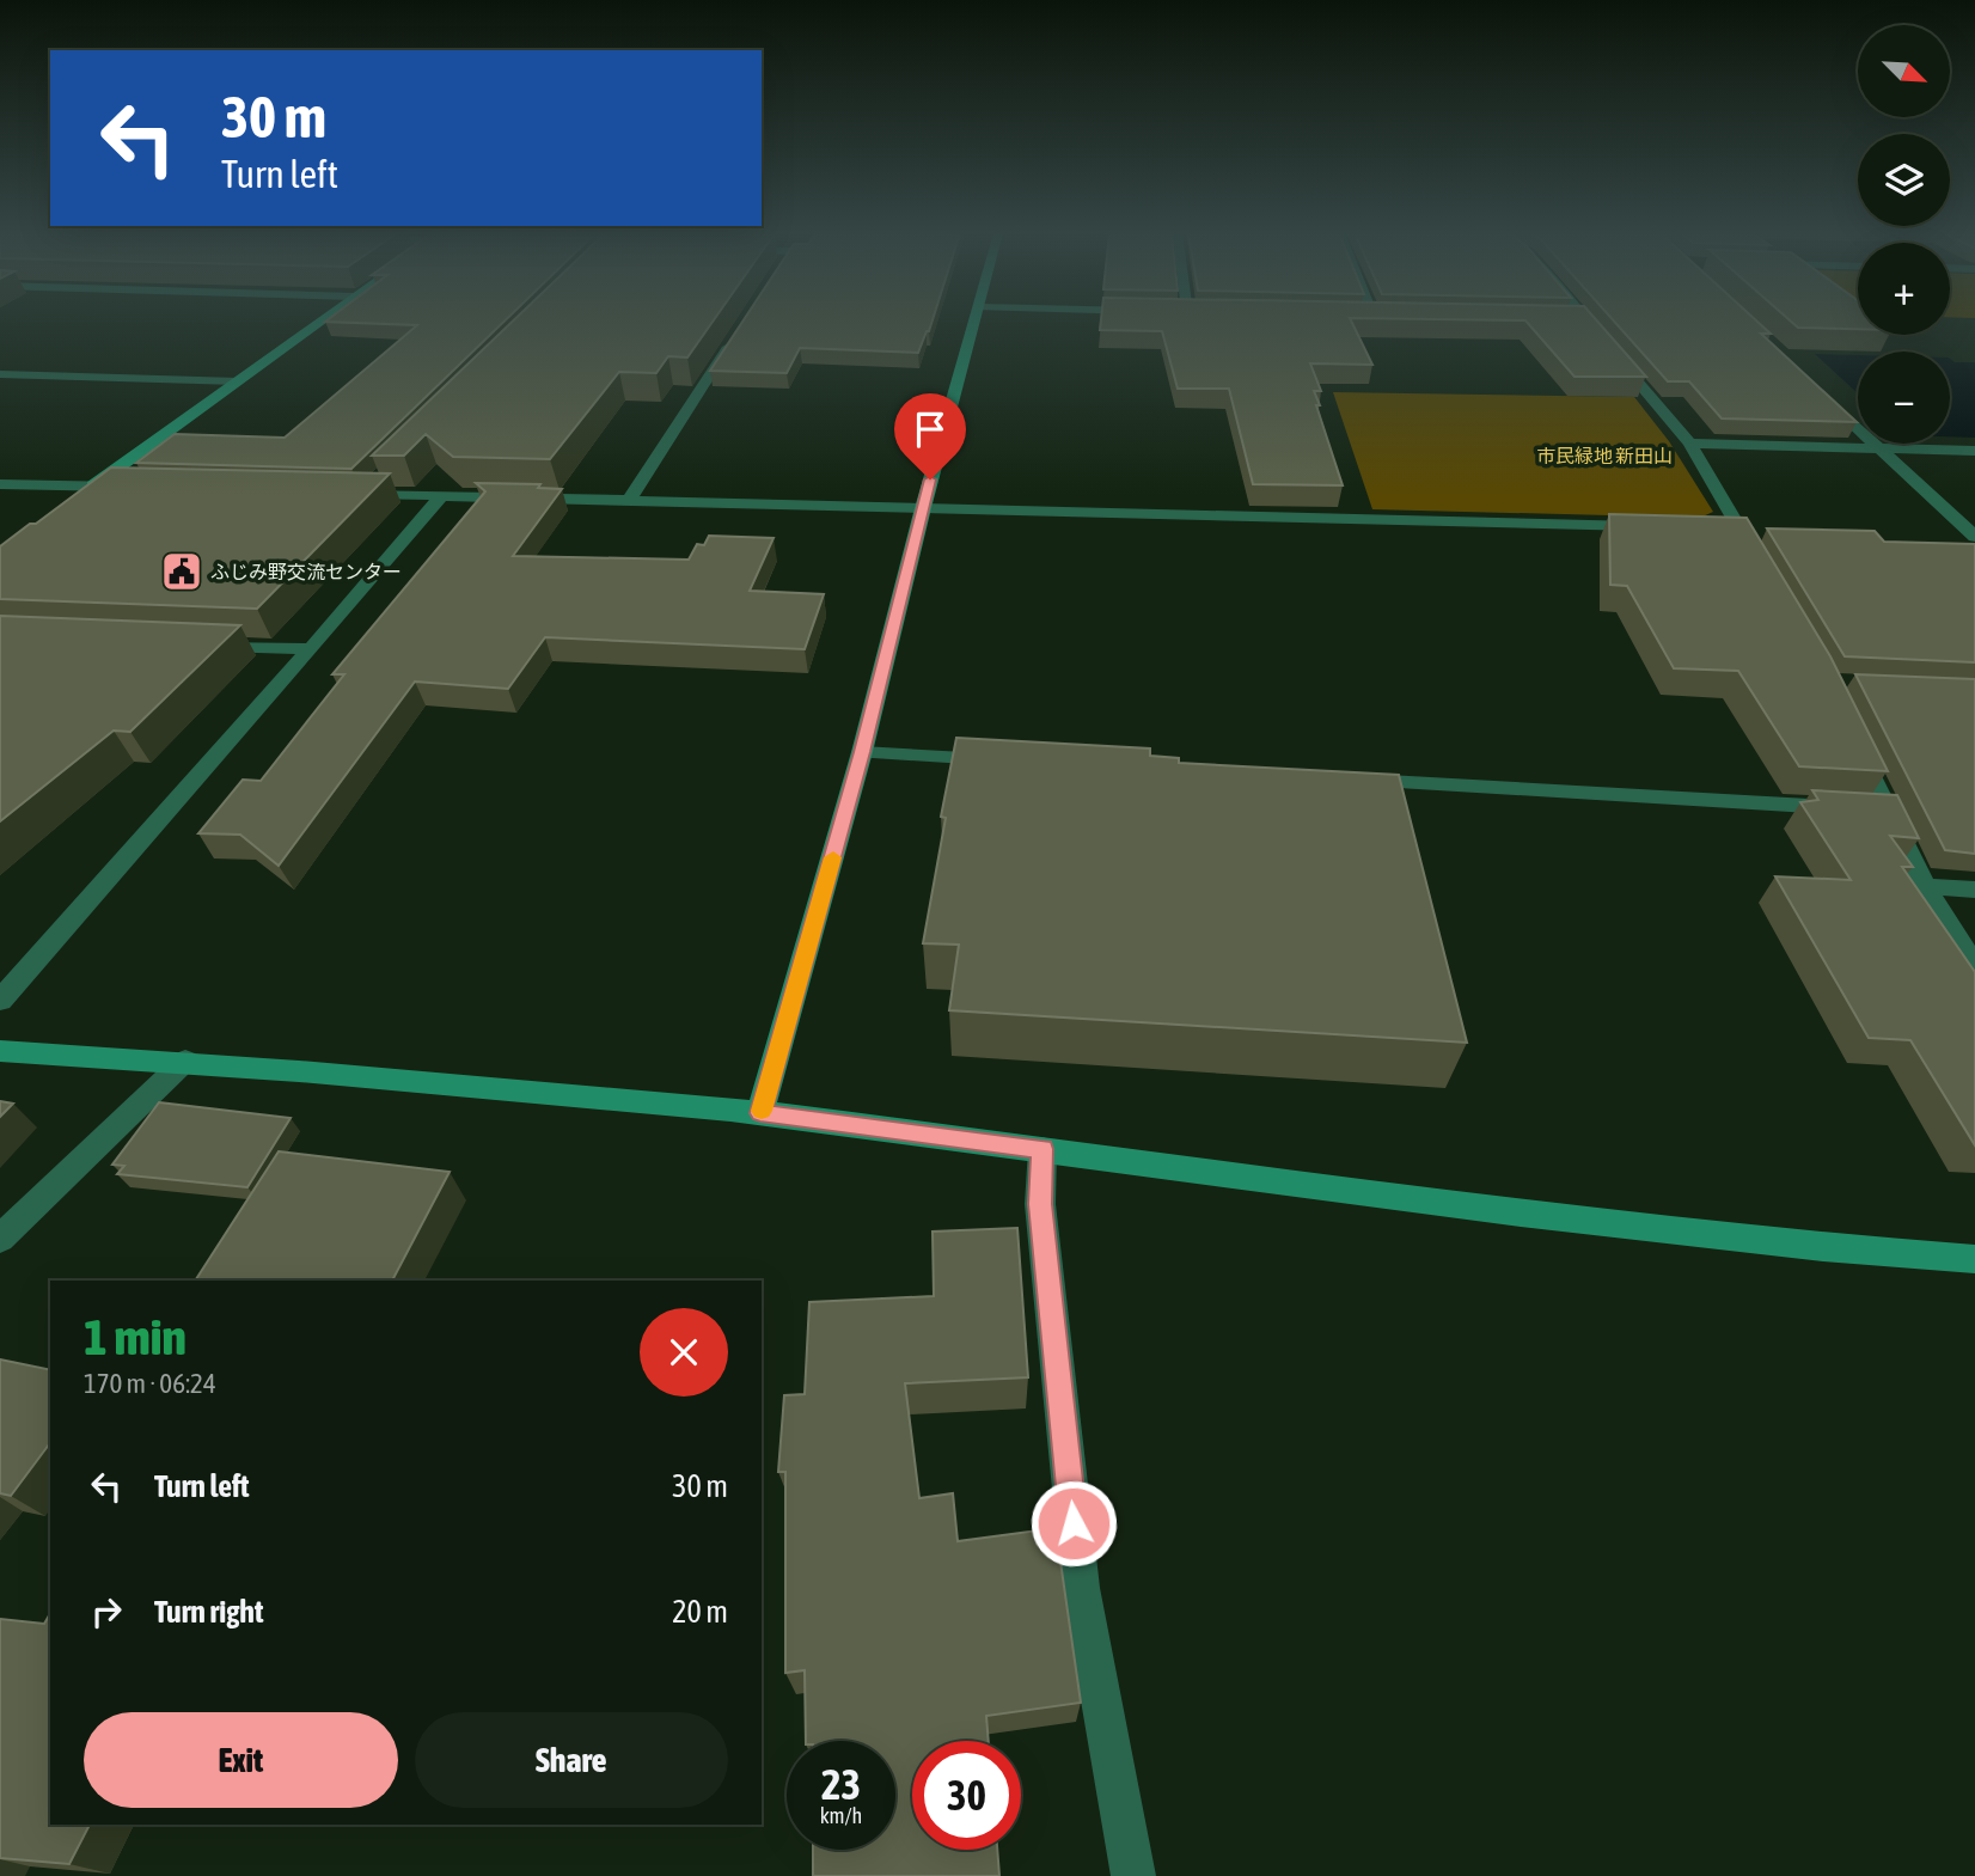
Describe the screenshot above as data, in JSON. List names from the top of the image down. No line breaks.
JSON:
{"parks":["市民緑地 新田山"],"places":{"public building":["ふじみ野交流センター"]},"north":"bottom right","page":{"map_buttons":["+","−"],"turn":["30 m","Turn left"],"heading":["1 min","170 m · 06:24"],"list":[{"name":"Turn left","value":"30 m"},{"name":"Turn right","value":"20 m"}],"buttons":["Exit","Share"],"speed":"23 km/h","limit":"30"}}
